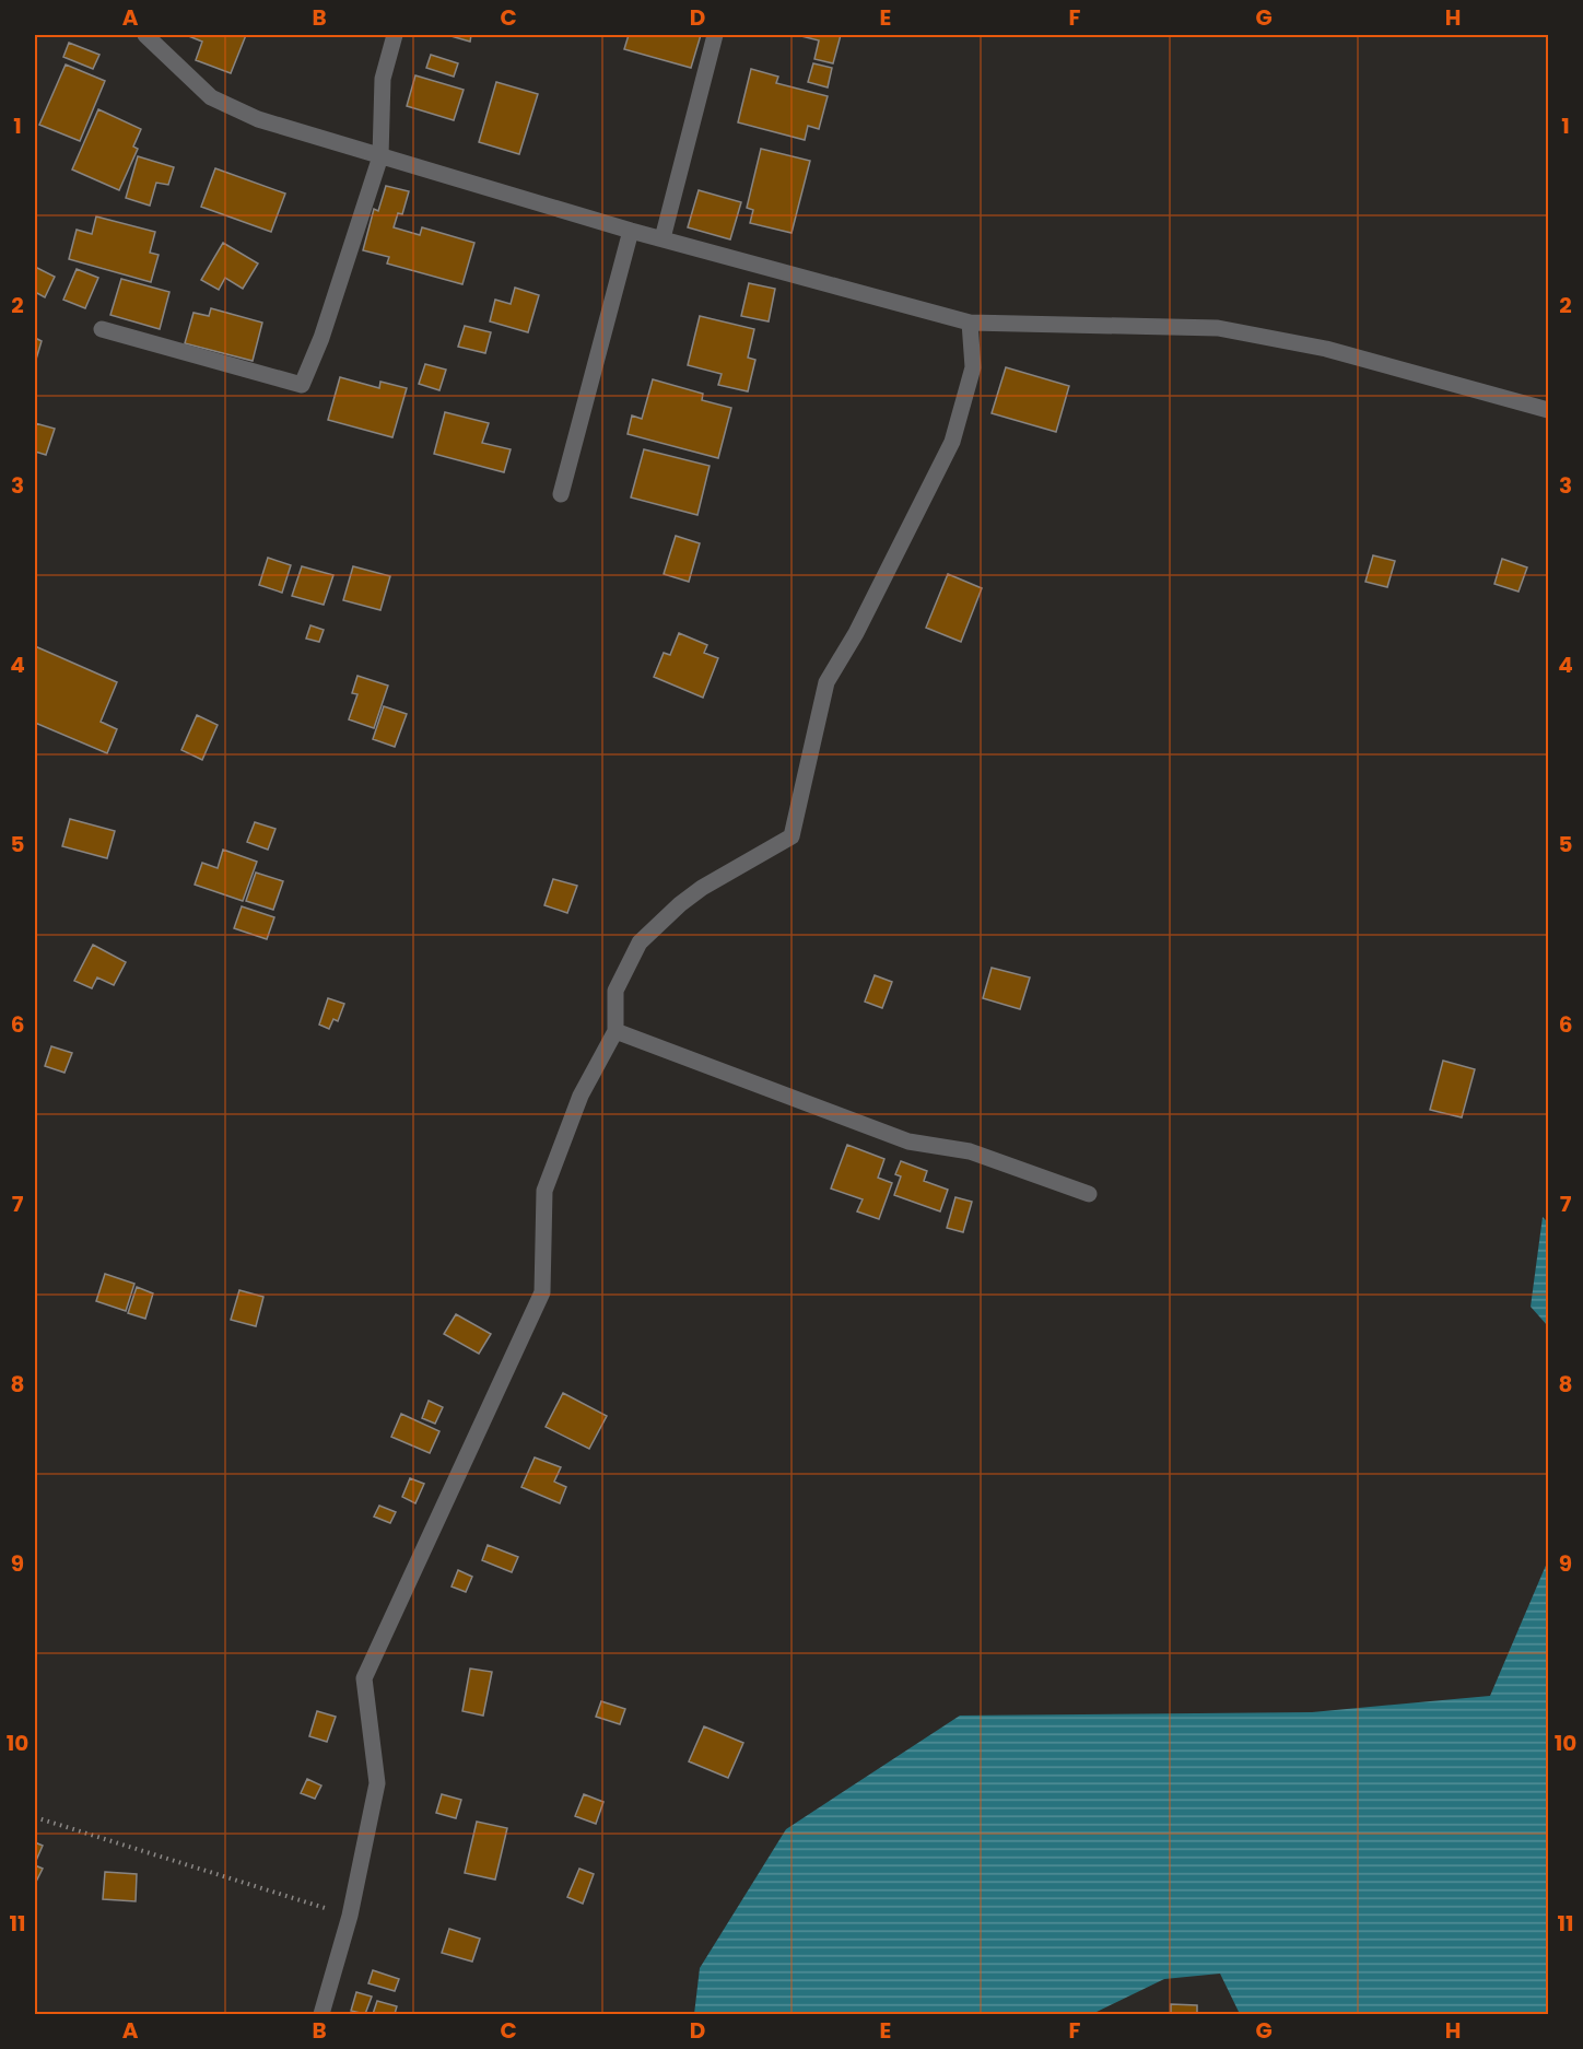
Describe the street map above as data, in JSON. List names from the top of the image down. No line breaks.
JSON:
{"grid":{"columns":["A","B","C","D","E","F","G","H"],"rows":["1","2","3","4","5","6","7","8","9","10","11"]}}
